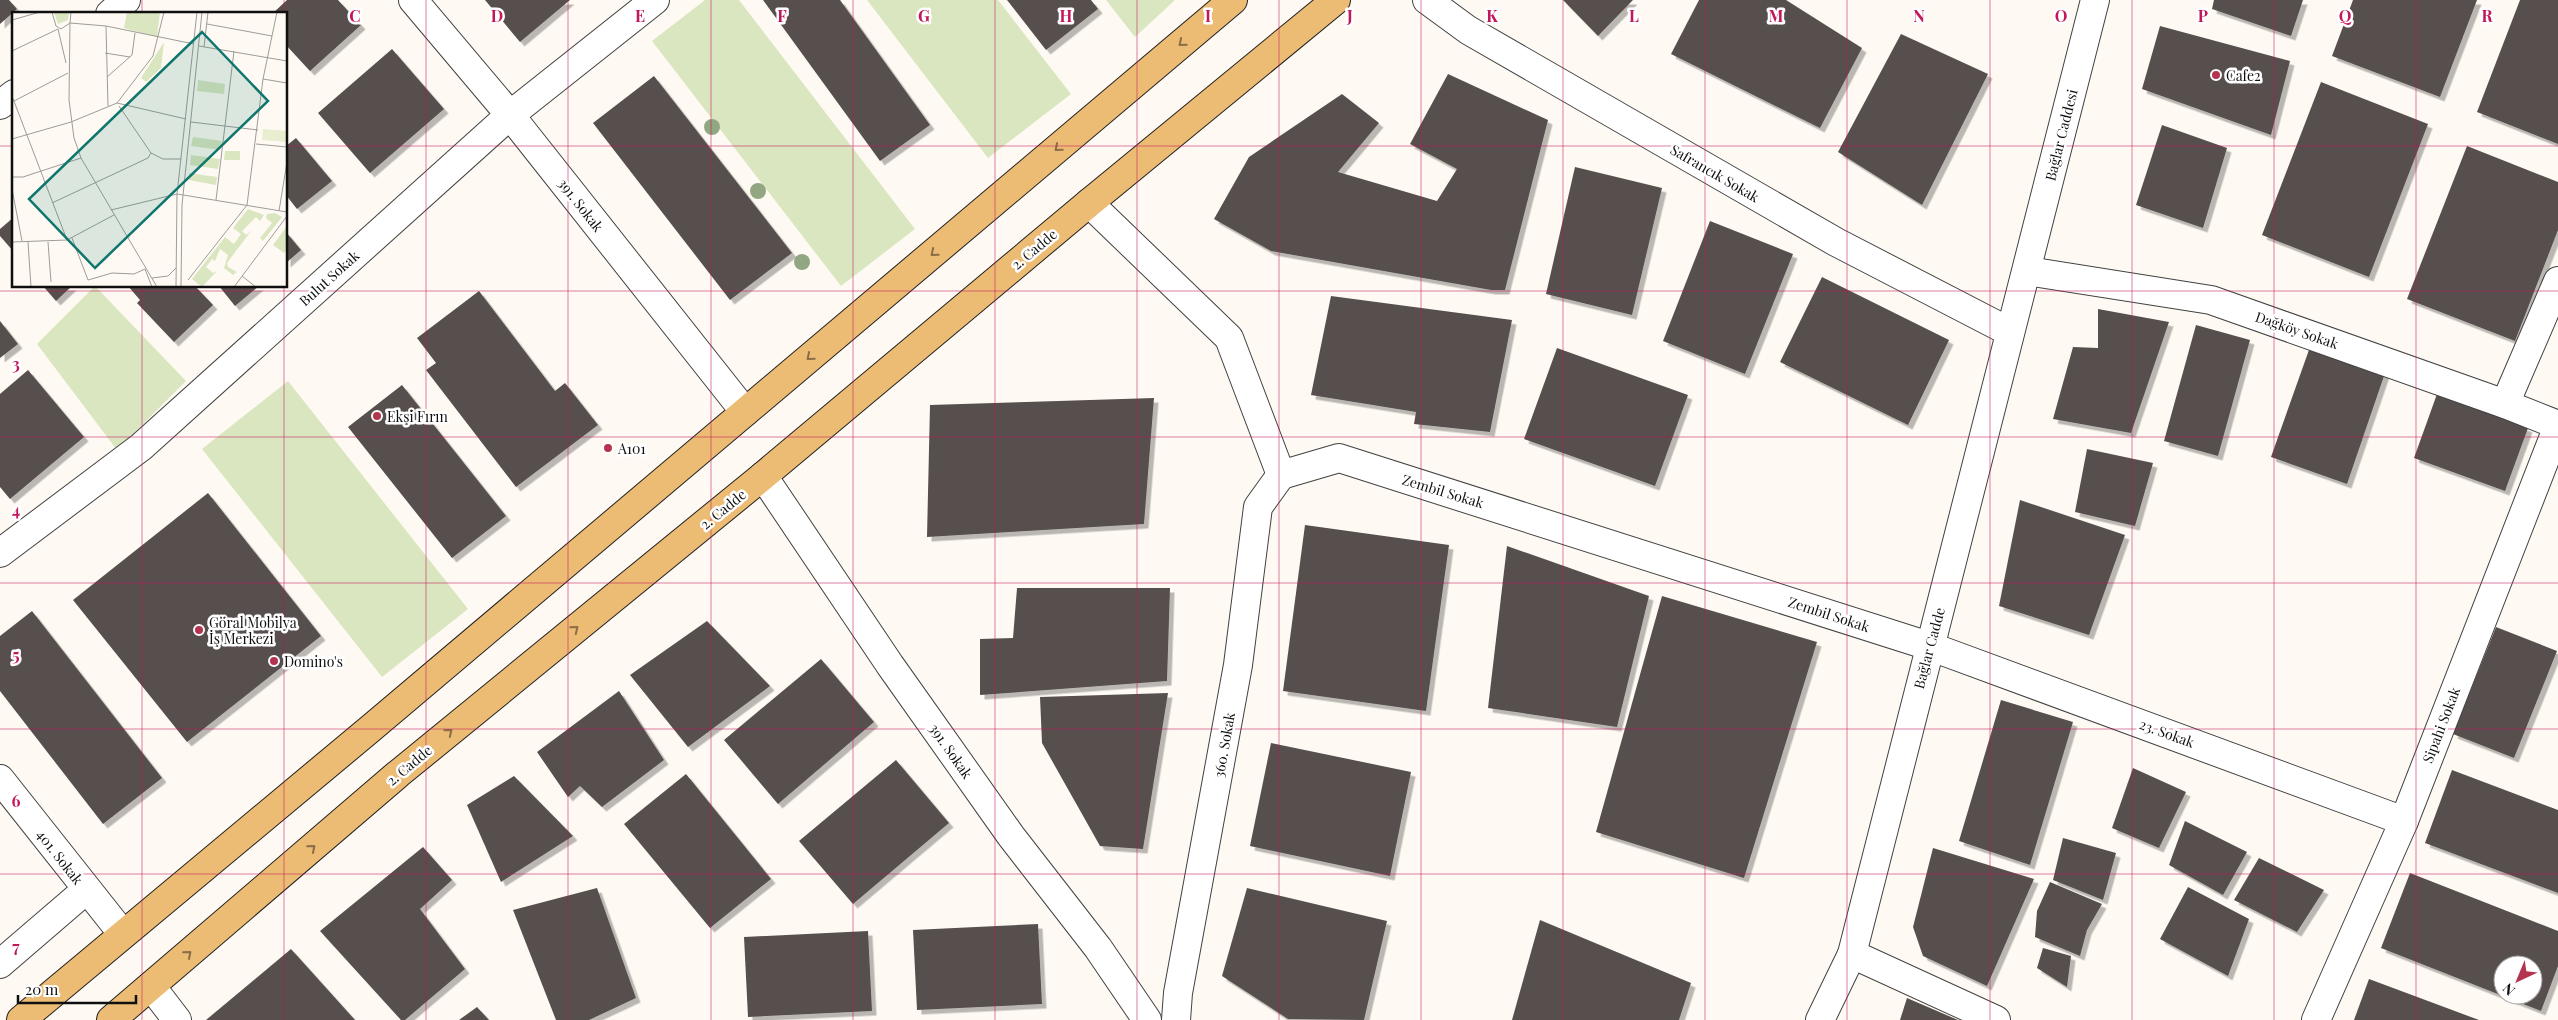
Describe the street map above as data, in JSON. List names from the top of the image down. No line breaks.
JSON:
{"streets":{"main road":["2. Cadde"],"street":["Bağlar Caddesi","Safrancık Sokak","391. Sokak","Bulut Sokak","Dağköy Sokak","Zembil Sokak","Bağlar Cadde","Sipahi Sokak","23. Sokak","360. Sokak","401. Sokak"]},"crossings":[["Bağlar Caddesi","Dağköy Sokak"],["Bağlar Caddesi","Bağlar Cadde"],["Safrancık Sokak","Bağlar Cadde"],["391. Sokak","2. Cadde"],["391. Sokak","Bulut Sokak"],["Dağköy Sokak","Bağlar Cadde"],["Dağköy Sokak","Sipahi Sokak"],["Zembil Sokak","Bağlar Cadde"],["Zembil Sokak","23. Sokak"],["Zembil Sokak","360. Sokak"],["Bağlar Cadde","23. Sokak"],["Sipahi Sokak","23. Sokak"]],"places":["Cafe2","Ekşi Fırın","A101","Göral Mobilya İş Merkezi","Domino's"],"scale_bar":"20 m","north":"bottom left","grid":{"columns":["C","D","E","F","G","H","I","J","K","L","M","N","O","P","Q","R"],"rows":["3","4","5","6","7"]}}
